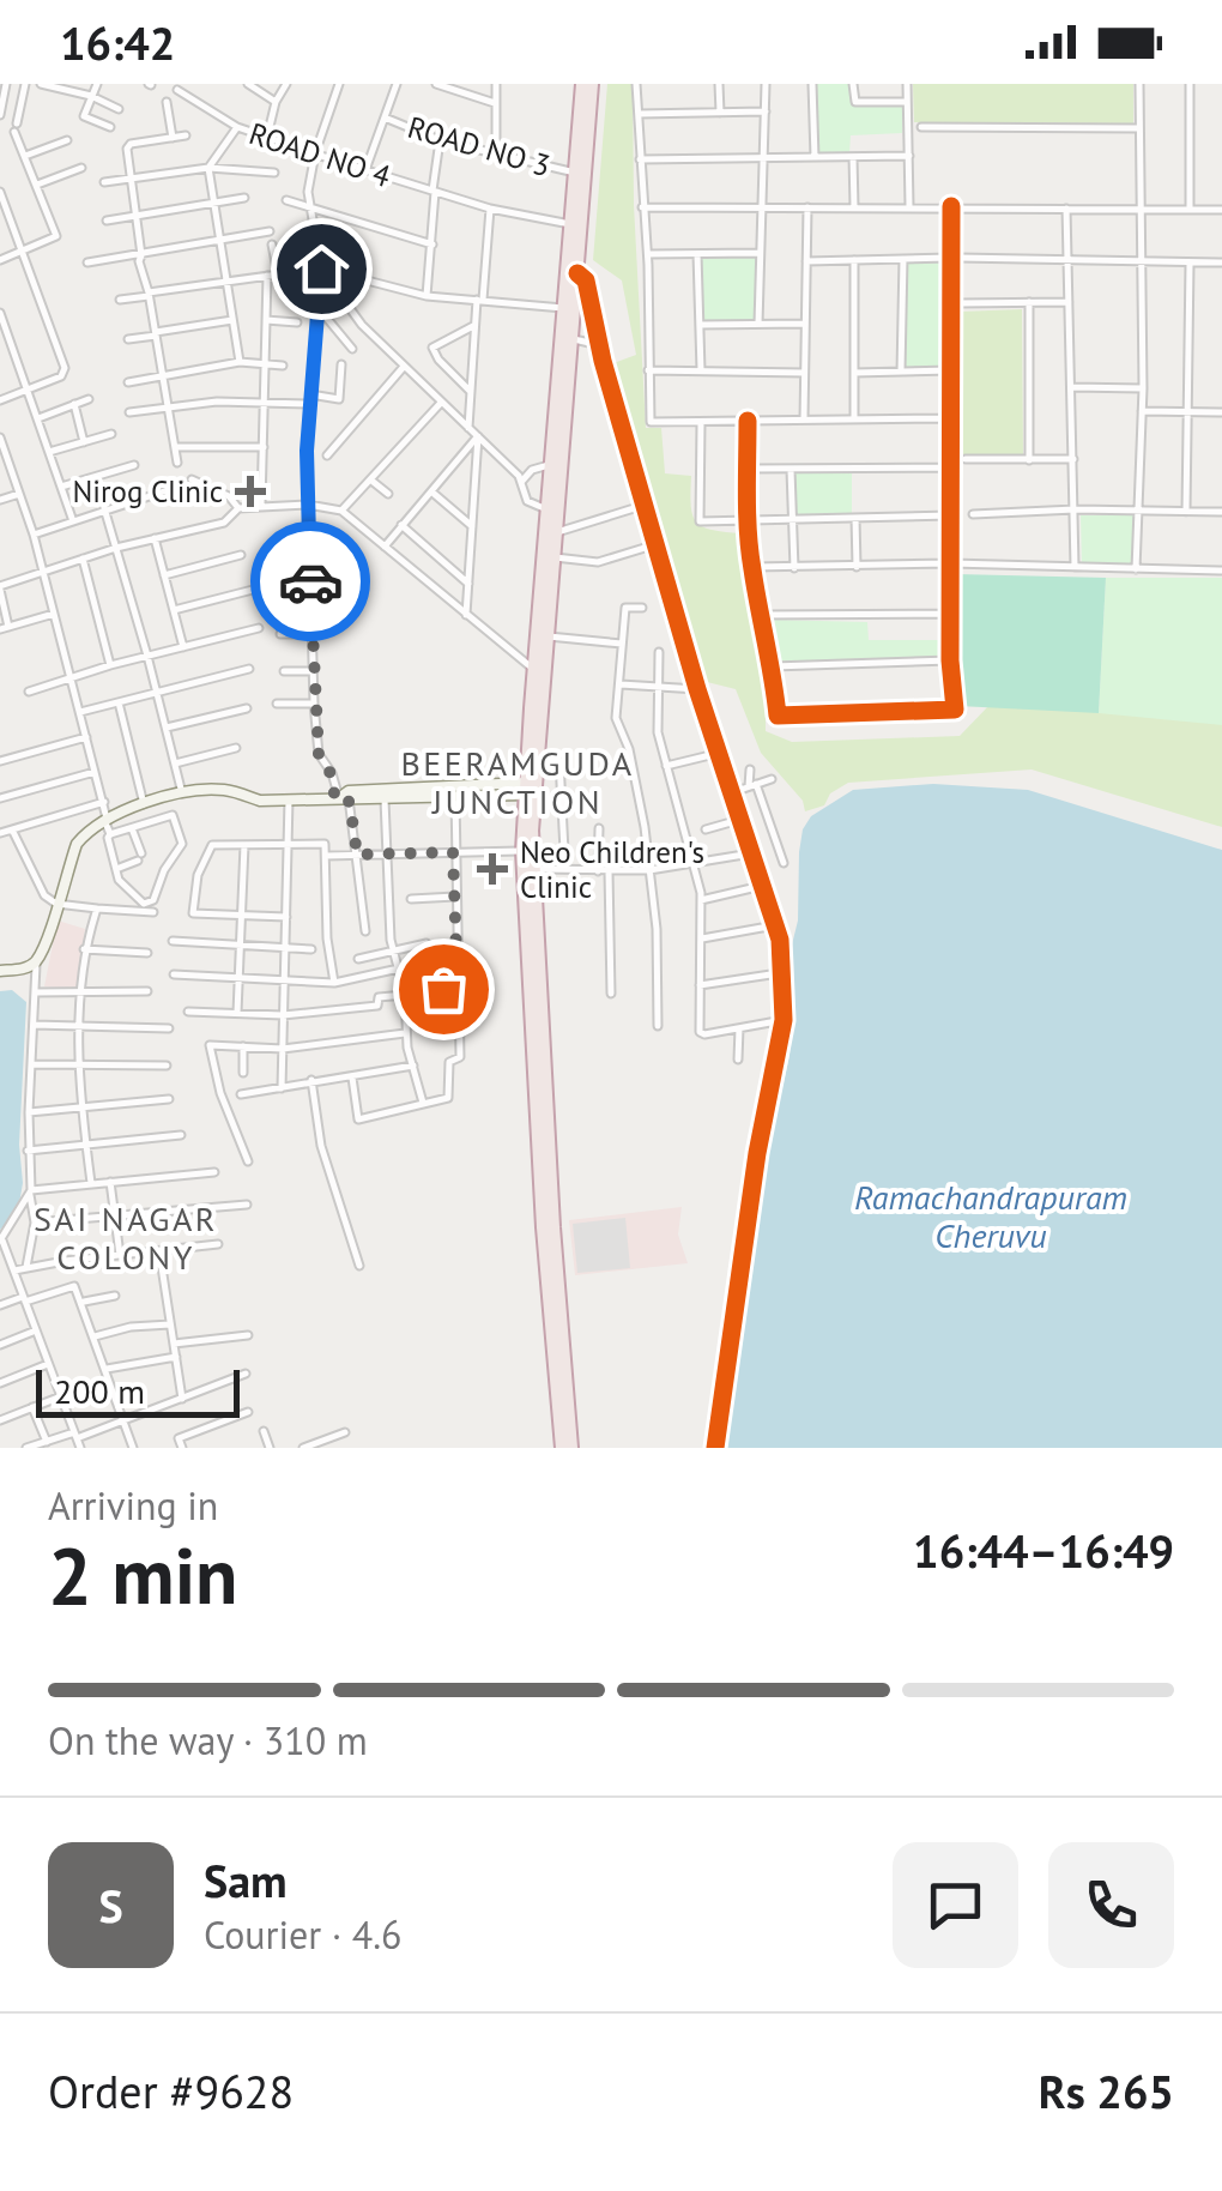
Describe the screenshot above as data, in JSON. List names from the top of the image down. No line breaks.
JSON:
{"streets":{"street":["ROAD NO 3","ROAD NO 4"]},"districts":["BEERAMGUDA JUNCTION","SAI NAGAR COLONY"],"water":["Ramachandrapuram Cheruvu"],"places":{"health":["Nirog Clinic","Neo Children's Clinic"]},"scale_bar":"200 m","page":{"status":"16:42","scale":"200 m","heading":["2 min","Arriving in","16:44–16:49"],"panel":["Sam","Courier · 4.6","Order #9628","Rs 265"],"bar":"On the way · 310 m","round":"S"}}
